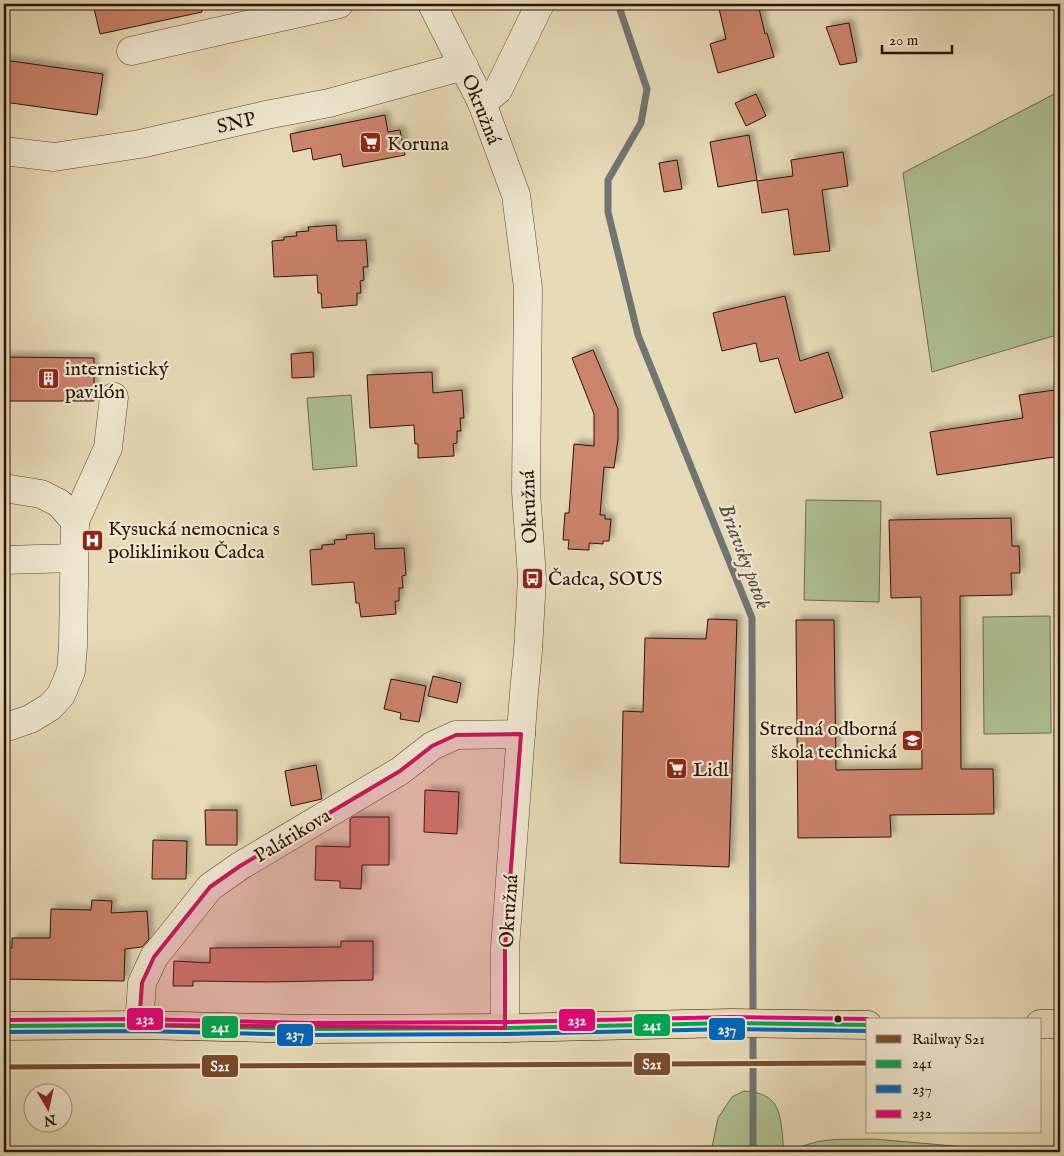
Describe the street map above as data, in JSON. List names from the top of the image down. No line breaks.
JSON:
{"streets":{"street":["Okružná","SNP","Palárikova"]},"crossings":[["Okružná","SNP"],["Okružná","Palárikova"]],"water":["Briavsky potok"],"places":{"supermarket":["Koruna","Lidl"],"building":["internistický pavilón"],"hospital":["Kysucká nemocnica s poliklinikou Čadca"],"bus stop":["Čadca, SOUS"],"school or university":["Stredná odborná škola technická"]},"lines":["transit line 232","transit line 241","transit line 237","rail line S21"],"legend":["Railway S21","241","237","232"],"scale_bar":"20 m","north":"bottom"}
